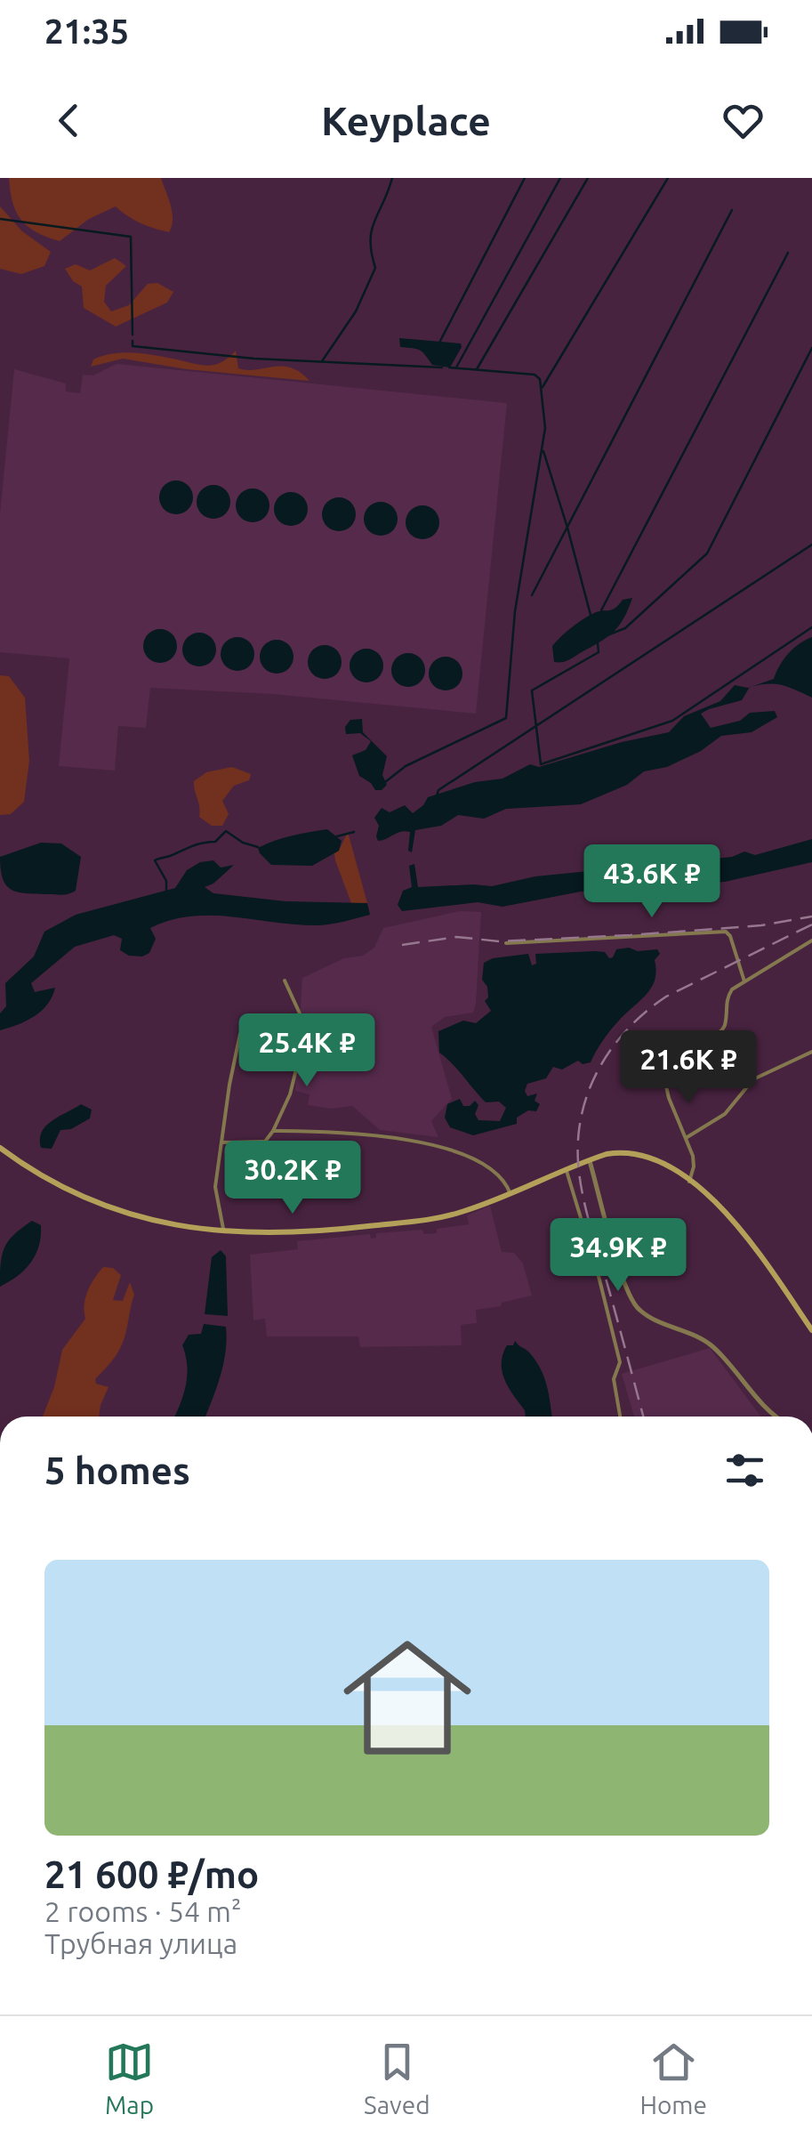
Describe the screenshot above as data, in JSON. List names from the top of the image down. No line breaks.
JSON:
{"page":{"status":"21:35","header":"Keyplace","price":["43.6K ₽","25.4K ₽","21.6K ₽","30.2K ₽","34.9K ₽"],"heading":"5 homes","list":[{"name":"21 600 ₽/mo","note":"2 rooms · 54 m² · Трубная улица"}],"tabs":["Map","Saved","Home"]}}
